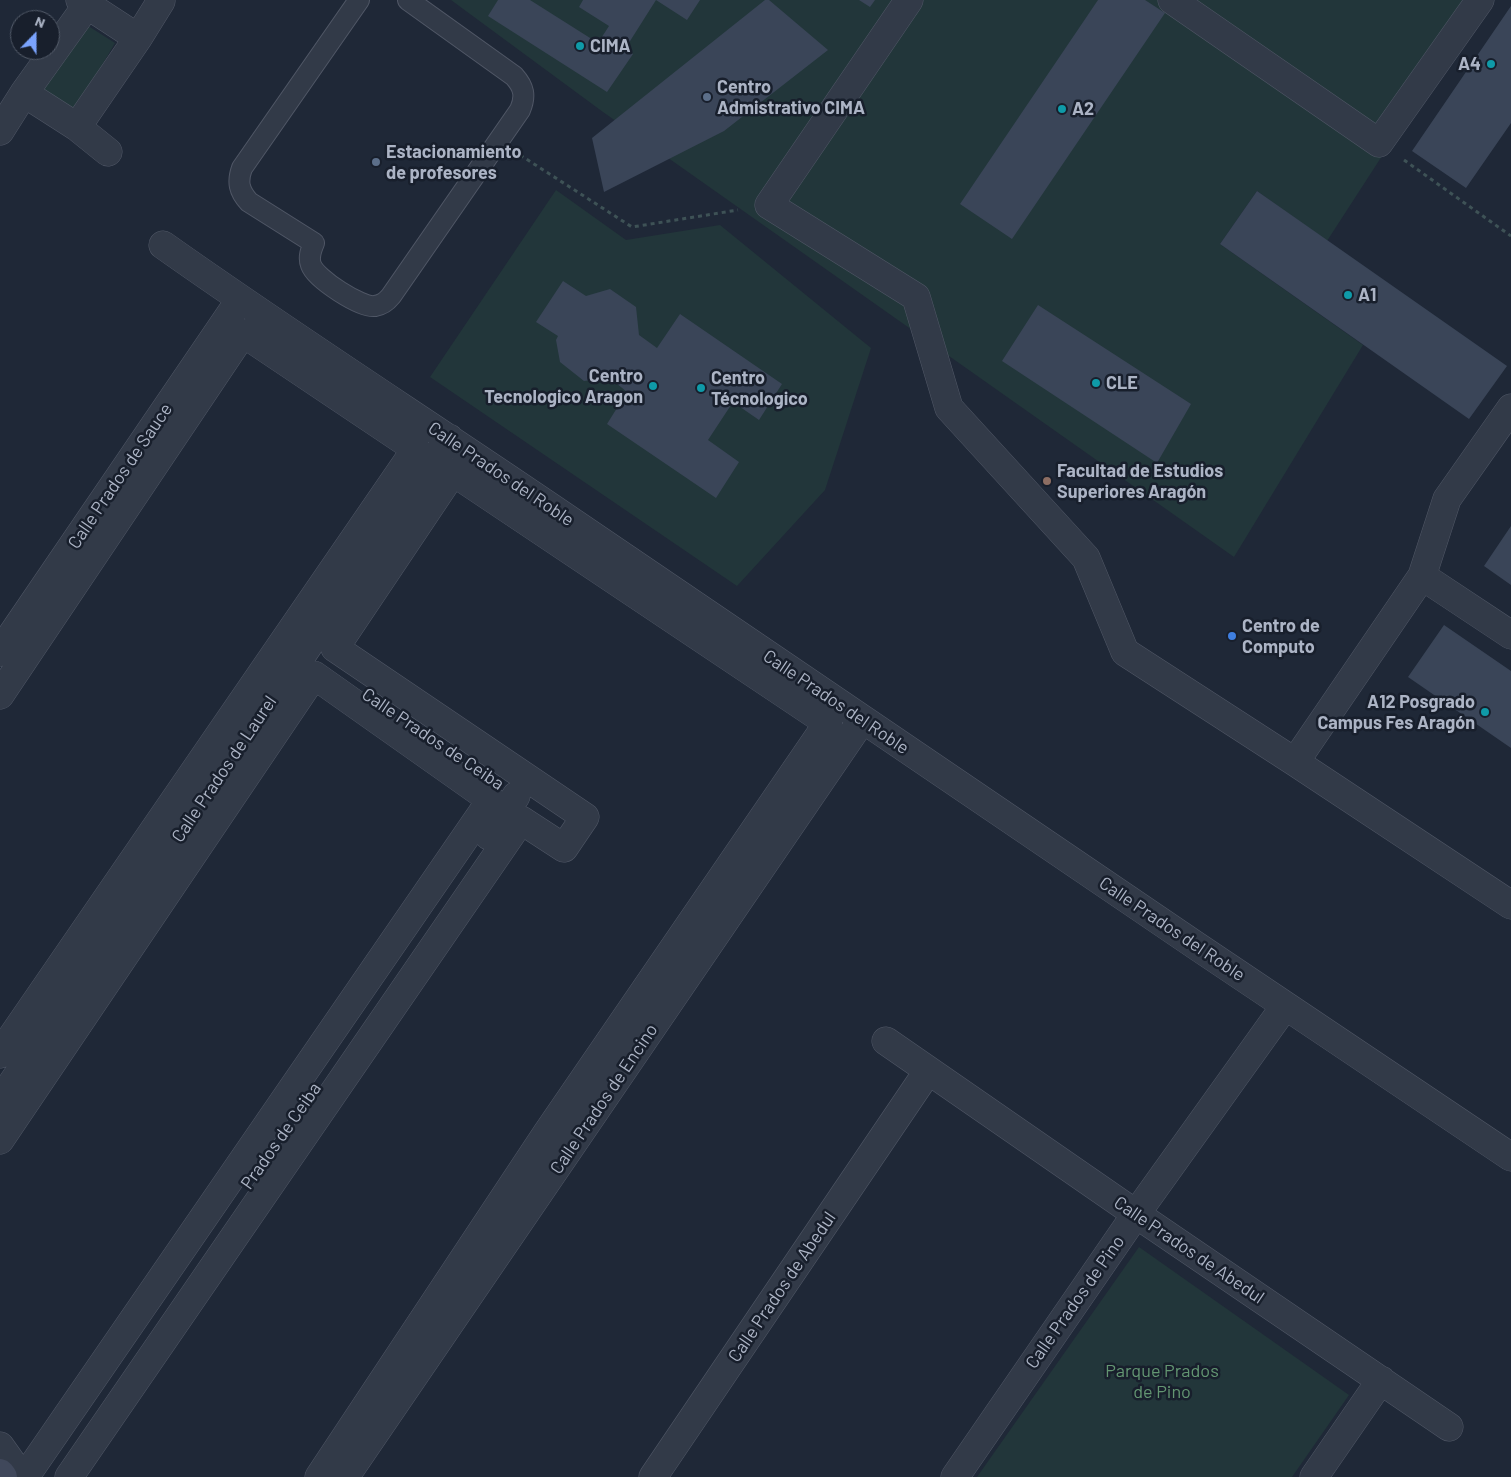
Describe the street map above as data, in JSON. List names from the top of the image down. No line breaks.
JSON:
{"streets":{"street":["Calle Prados del Roble","Calle Prados de Sauce","Calle Prados de Ceiba","Calle Prados de Laurel","Calle Prados de Encino","Prados de Ceiba","Calle Prados de Abedul","Calle Prados de Pino"]},"crossings":[["Calle Prados del Roble","Calle Prados de Sauce"],["Calle Prados del Roble","Calle Prados de Laurel"],["Calle Prados del Roble","Calle Prados de Encino"],["Calle Prados del Roble","Calle Prados de Pino"],["Calle Prados de Ceiba","Calle Prados de Laurel"],["Calle Prados de Ceiba","Prados de Ceiba"],["Calle Prados de Abedul","Calle Prados de Pino"]],"parks":["Parque Prados de Pino"],"places":["CIMA","A4","Centro Admistrativo CIMA","A2","Estacionamiento de profesores","A1","CLE","Centro Tecnologico Aragon","Centro Técnologico","Facultad de Estudios Superiores Aragón","Centro de Computo","A12 Posgrado Campus Fes Aragón"],"north":"top"}
